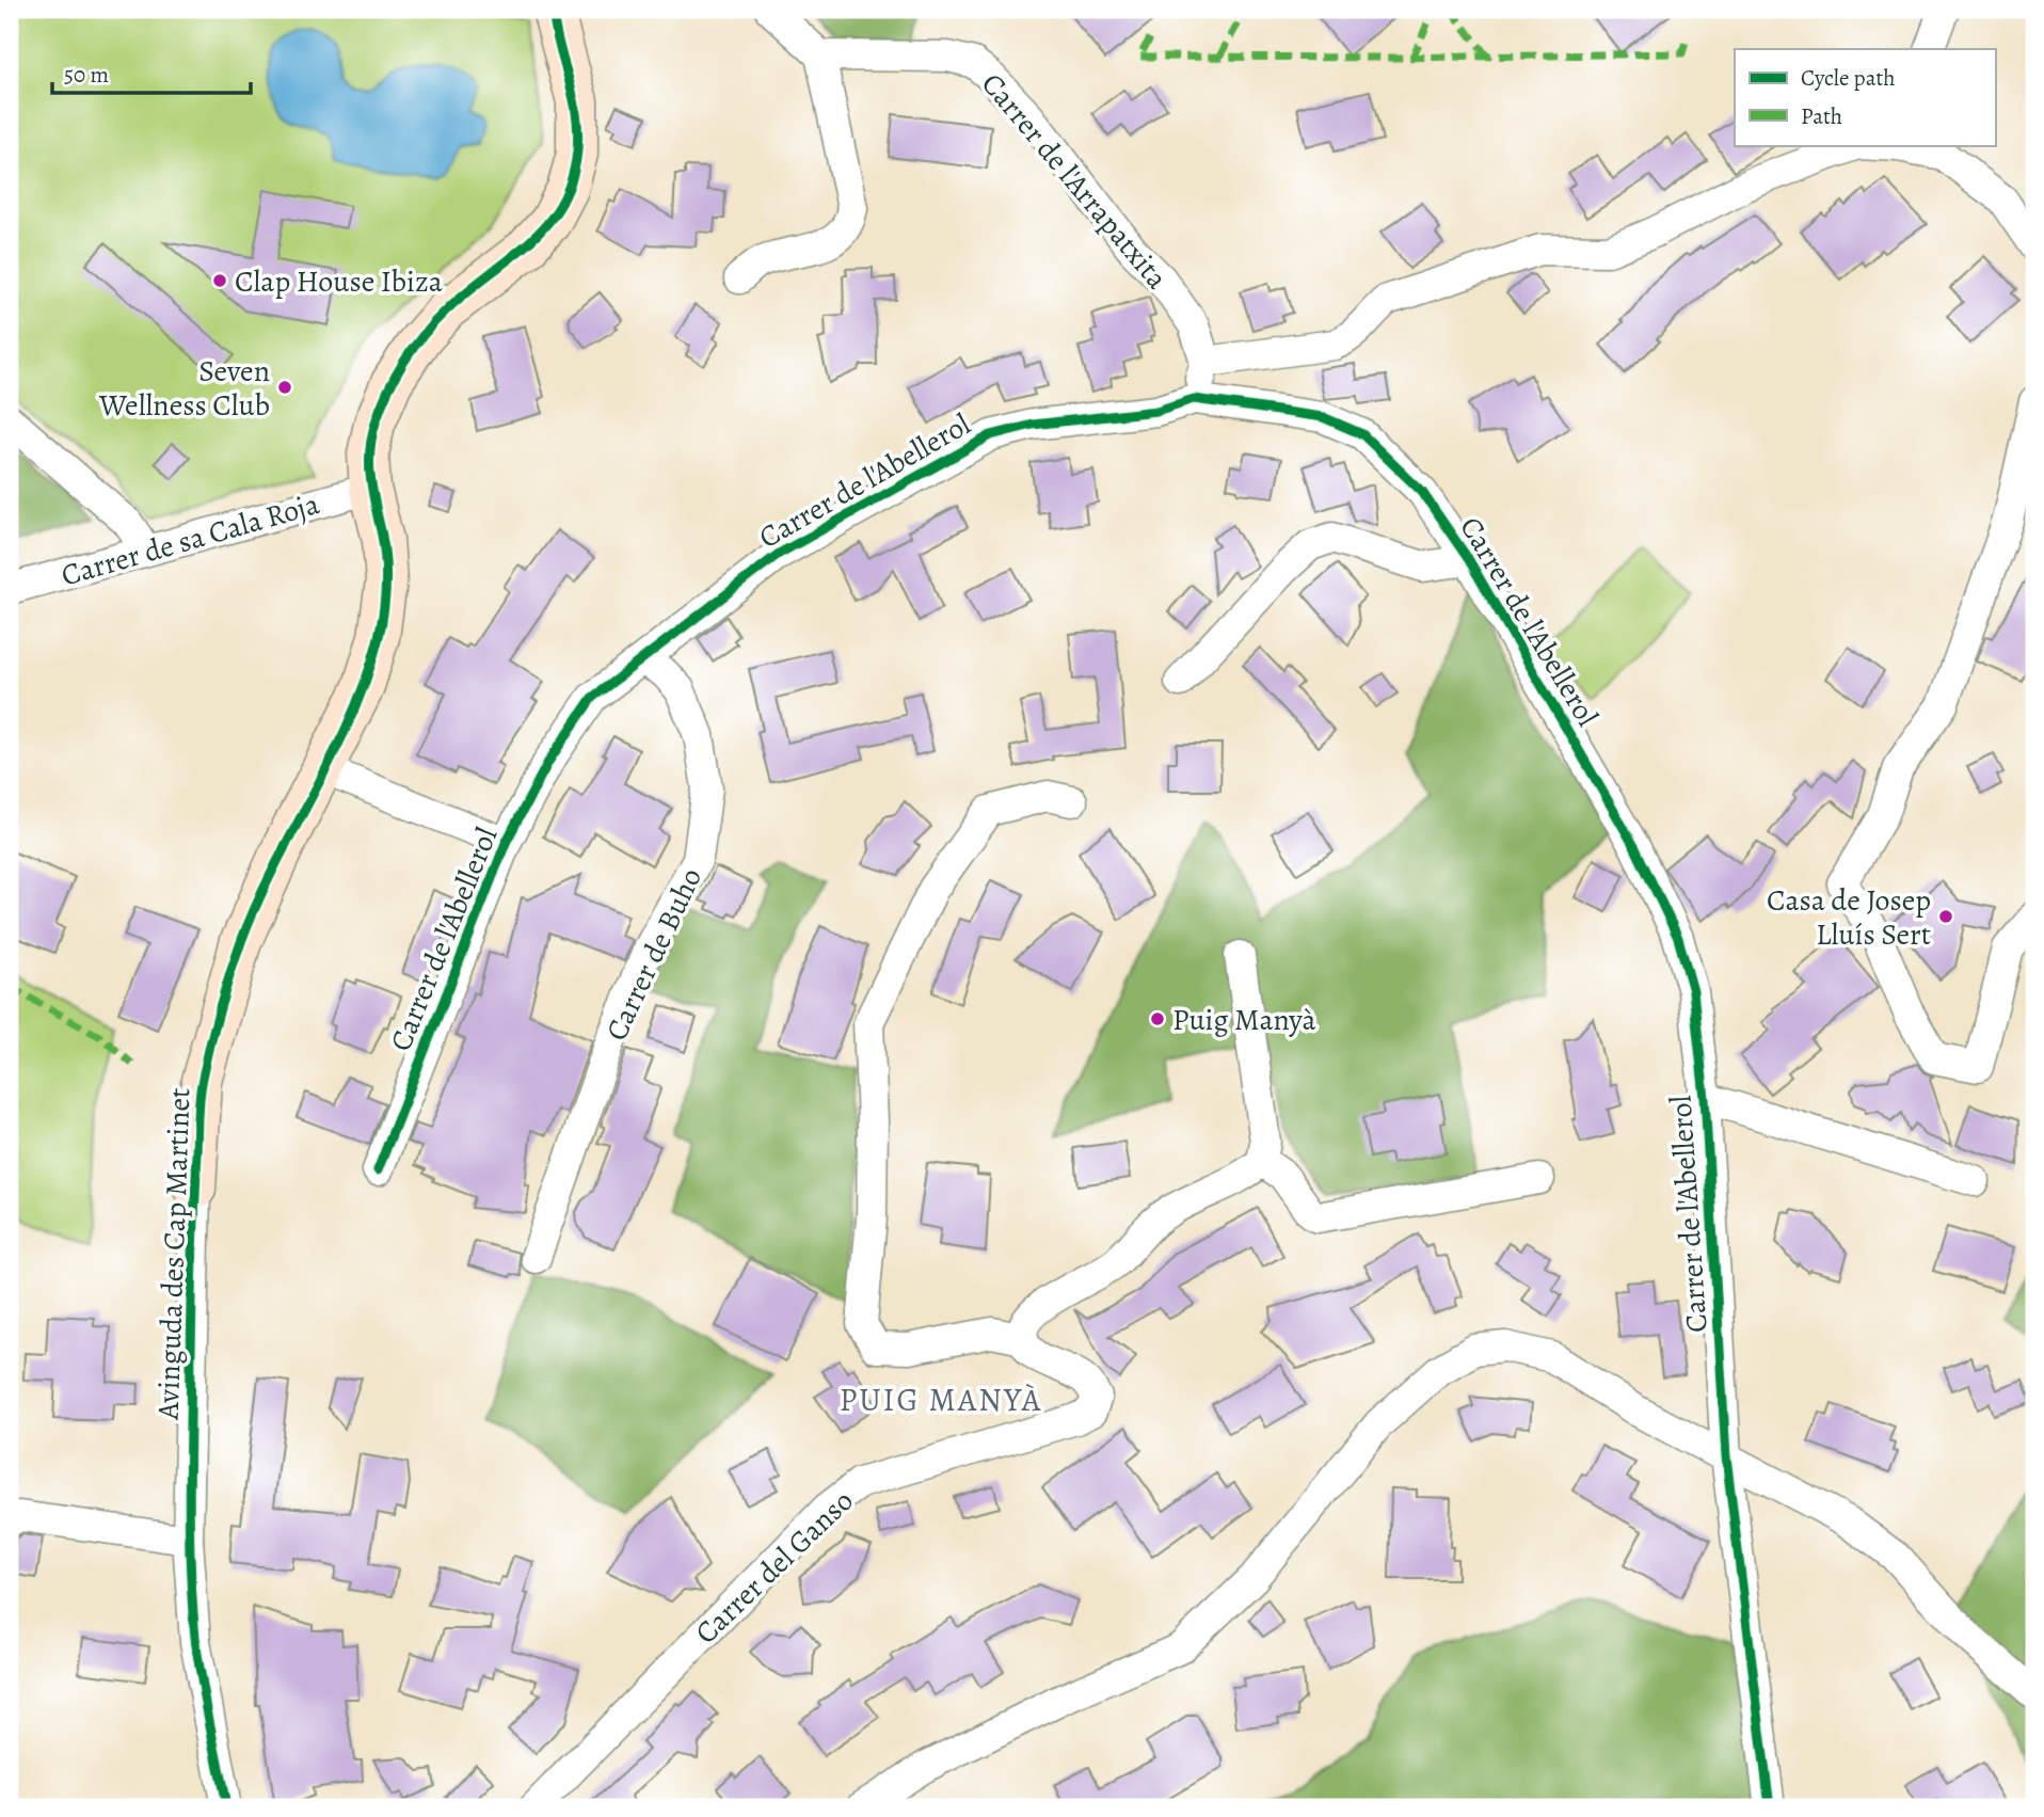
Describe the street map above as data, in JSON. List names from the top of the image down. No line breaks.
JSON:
{"streets":{"street":["Carrer de l'Arrapatxita","Carrer de l'Abellerol","Carrer de sa Cala Roja","Carrer de Buho","Avinguda des Cap Martinet","Carrer del Ganso"]},"crossings":[["Carrer de l'Abellerol","Carrer de Buho"],["Carrer de l'Abellerol","Avinguda des Cap Martinet"],["Carrer de sa Cala Roja","Avinguda des Cap Martinet"]],"districts":["PUIG MANYÀ"],"places":["Clap House Ibiza","Seven Wellness Club","Casa de Josep Lluís Sert","Puig Manyà"],"legend":["Cycle path","Path"],"scale_bar":"50 m"}
